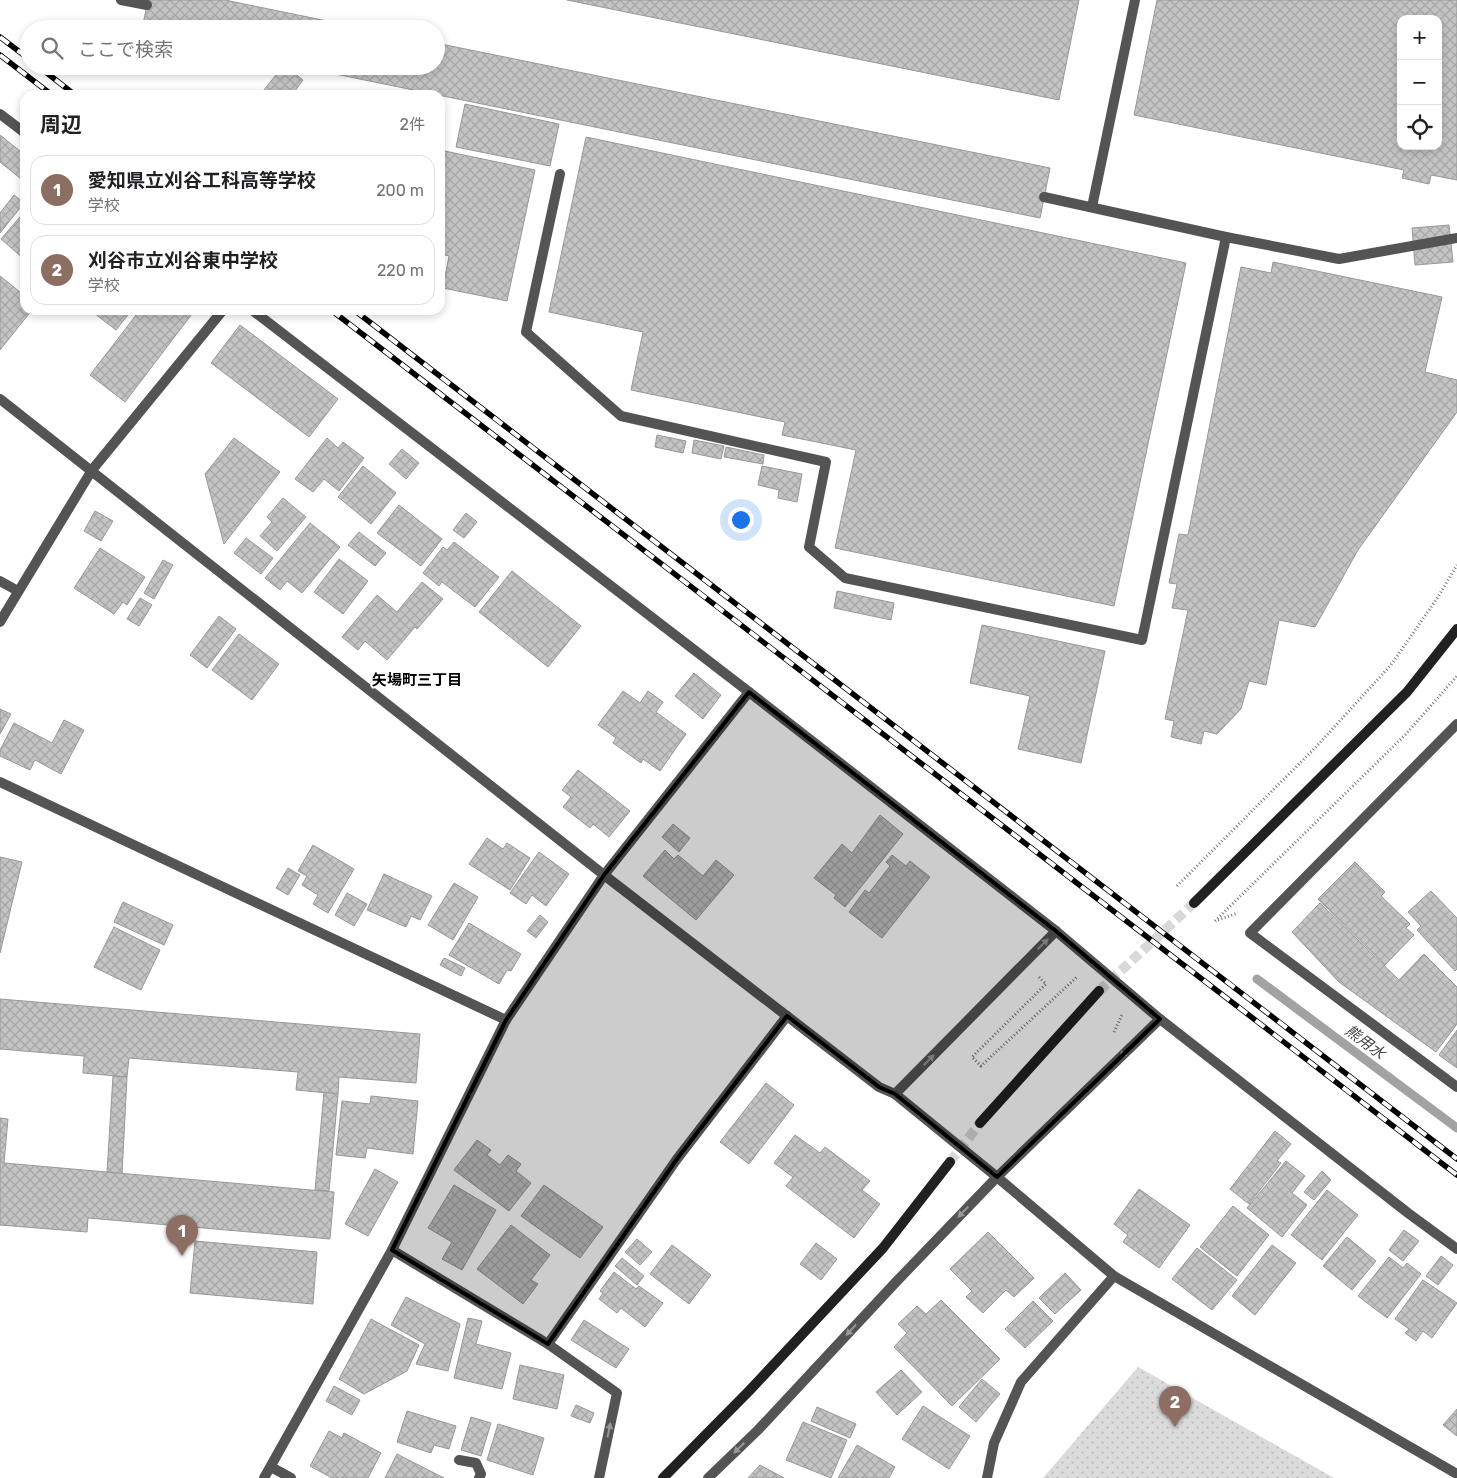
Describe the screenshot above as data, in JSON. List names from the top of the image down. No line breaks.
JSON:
{"districts":["矢場町三丁目"],"water":["熊用水"],"page":{"map_buttons":["+","−"],"search":"ここで検索","heading":["周辺","2件"],"list":[{"mark":"1","name":"愛知県立刈谷工科高等学校","note":"学校","value":"200 m"},{"mark":"2","name":"刈谷市立刈谷東中学校","note":"学校","value":"220 m"}],"pins":["1","2"]}}
